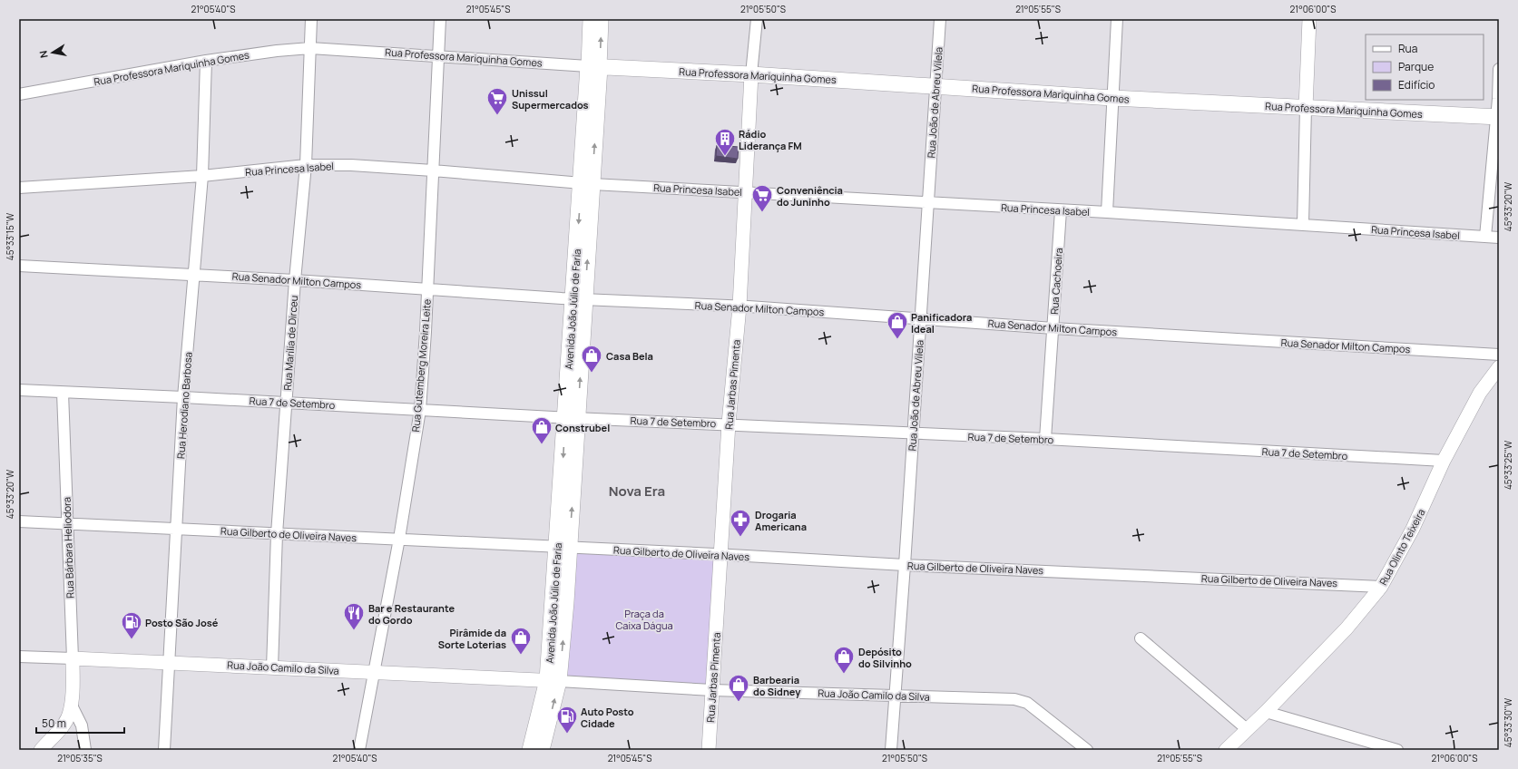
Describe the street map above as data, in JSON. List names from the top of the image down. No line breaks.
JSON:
{"streets":{"main road":["Rua Professora Mariquinha Gomes","Avenida João Júlio de Faria"],"street":["Rua João de Abreu Vilela","Rua Princesa Isabel","Rua Senador Milton Campos","Rua Cachoeira","Rua Marília de Dirceu","Rua Gutemberg Moreira Leite","Rua Jarbas Pimenta","Rua 7 de Setembro","Rua Herodiano Barbosa","Rua Gilberto de Oliveira Naves","Rua Olinto Teixeira","Rua Bárbara Heliodora","Rua João Camilo da Silva"]},"crossings":[["Rua Professora Mariquinha Gomes","Rua João de Abreu Vilela"],["Rua Professora Mariquinha Gomes","Avenida João Júlio de Faria"],["Rua Professora Mariquinha Gomes","Rua Marília de Dirceu"],["Rua Professora Mariquinha Gomes","Rua Gutemberg Moreira Leite"],["Rua Professora Mariquinha Gomes","Rua Jarbas Pimenta"],["Rua Professora Mariquinha Gomes","Rua Herodiano Barbosa"],["Rua João de Abreu Vilela","Rua Princesa Isabel"],["Rua João de Abreu Vilela","Rua Senador Milton Campos"],["Rua João de Abreu Vilela","Rua 7 de Setembro"],["Rua João de Abreu Vilela","Rua Gilberto de Oliveira Naves"],["Rua João de Abreu Vilela","Rua João Camilo da Silva"],["Rua Princesa Isabel","Rua Cachoeira"],["Rua Princesa Isabel","Avenida João Júlio de Faria"],["Rua Princesa Isabel","Rua Marília de Dirceu"],["Rua Princesa Isabel","Rua Gutemberg Moreira Leite"],["Rua Princesa Isabel","Rua Jarbas Pimenta"],["Rua Princesa Isabel","Rua Herodiano Barbosa"],["Rua Senador Milton Campos","Rua Cachoeira"],["Rua Senador Milton Campos","Avenida João Júlio de Faria"],["Rua Senador Milton Campos","Rua Marília de Dirceu"],["Rua Senador Milton Campos","Rua Gutemberg Moreira Leite"],["Rua Senador Milton Campos","Rua Jarbas Pimenta"],["Rua Senador Milton Campos","Rua Herodiano Barbosa"],["Rua Cachoeira","Rua 7 de Setembro"],["Avenida João Júlio de Faria","Rua 7 de Setembro"],["Avenida João Júlio de Faria","Rua Gilberto de Oliveira Naves"],["Avenida João Júlio de Faria","Rua João Camilo da Silva"],["Rua Marília de Dirceu","Rua 7 de Setembro"],["Rua Marília de Dirceu","Rua Gilberto de Oliveira Naves"],["Rua Marília de Dirceu","Rua João Camilo da Silva"],["Rua Gutemberg Moreira Leite","Rua 7 de Setembro"],["Rua Gutemberg Moreira Leite","Rua Gilberto de Oliveira Naves"],["Rua Gutemberg Moreira Leite","Rua João Camilo da Silva"],["Rua Jarbas Pimenta","Rua 7 de Setembro"],["Rua Jarbas Pimenta","Rua Gilberto de Oliveira Naves"],["Rua Jarbas Pimenta","Rua João Camilo da Silva"],["Rua 7 de Setembro","Rua Herodiano Barbosa"],["Rua 7 de Setembro","Rua Olinto Teixeira"],["Rua 7 de Setembro","Rua Bárbara Heliodora"],["Rua Herodiano Barbosa","Rua Gilberto de Oliveira Naves"],["Rua Herodiano Barbosa","Rua João Camilo da Silva"],["Rua Gilberto de Oliveira Naves","Rua Olinto Teixeira"],["Rua Gilberto de Oliveira Naves","Rua Bárbara Heliodora"],["Rua Bárbara Heliodora","Rua João Camilo da Silva"]],"districts":["Nova Era"],"parks":["Praça da Caixa Dágua"],"places":{"supermarket":["Unissul Supermercados","Conveniência do Juninho"],"building":["Rádio Liderança FM"],"shop":["Panificadora Ideal","Casa Bela","Construbel","Pirâmide da Sorte Loterias","Depósito do Silvinho","Barbearia do Sidney"],"pharmacy":["Drogaria Americana"],"restaurant":["Bar e Restaurante do Gordo"],"fuel station":["Posto São José","Auto Posto Cidade"]},"legend":["Rua","Parque","Edifício"],"scale_bar":"50 m","north":"left","coordinates":["21°05'40\"S","21°05'45\"S","21°05'50\"S","21°05'55\"S","21°06'00\"S","45°33'20\"W","45°33'15\"W","45°33'25\"W","45°33'30\"W","21°05'35\"S"]}
